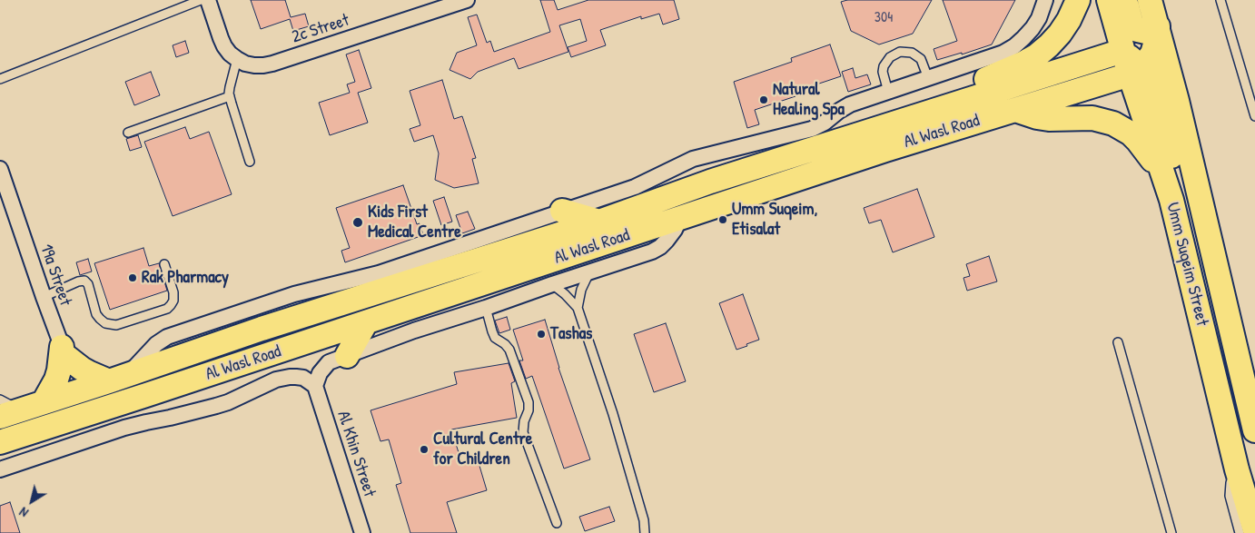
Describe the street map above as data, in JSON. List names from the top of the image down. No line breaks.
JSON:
{"streets":{"main road":["Al Wasl Road","Umm Suqeim Street"],"street":["2c Street","19a Street","Al Khin Street"]},"crossings":[["Al Wasl Road","Umm Suqeim Street"],["Al Wasl Road","19a Street"]],"places":["Natural Healing Spa","Umm Suqeim, Etisalat","Kids First Medical Centre","Rak Pharmacy","Tashas","Cultural Centre for Children"],"house_numbers":["304"],"north":"bottom left"}
